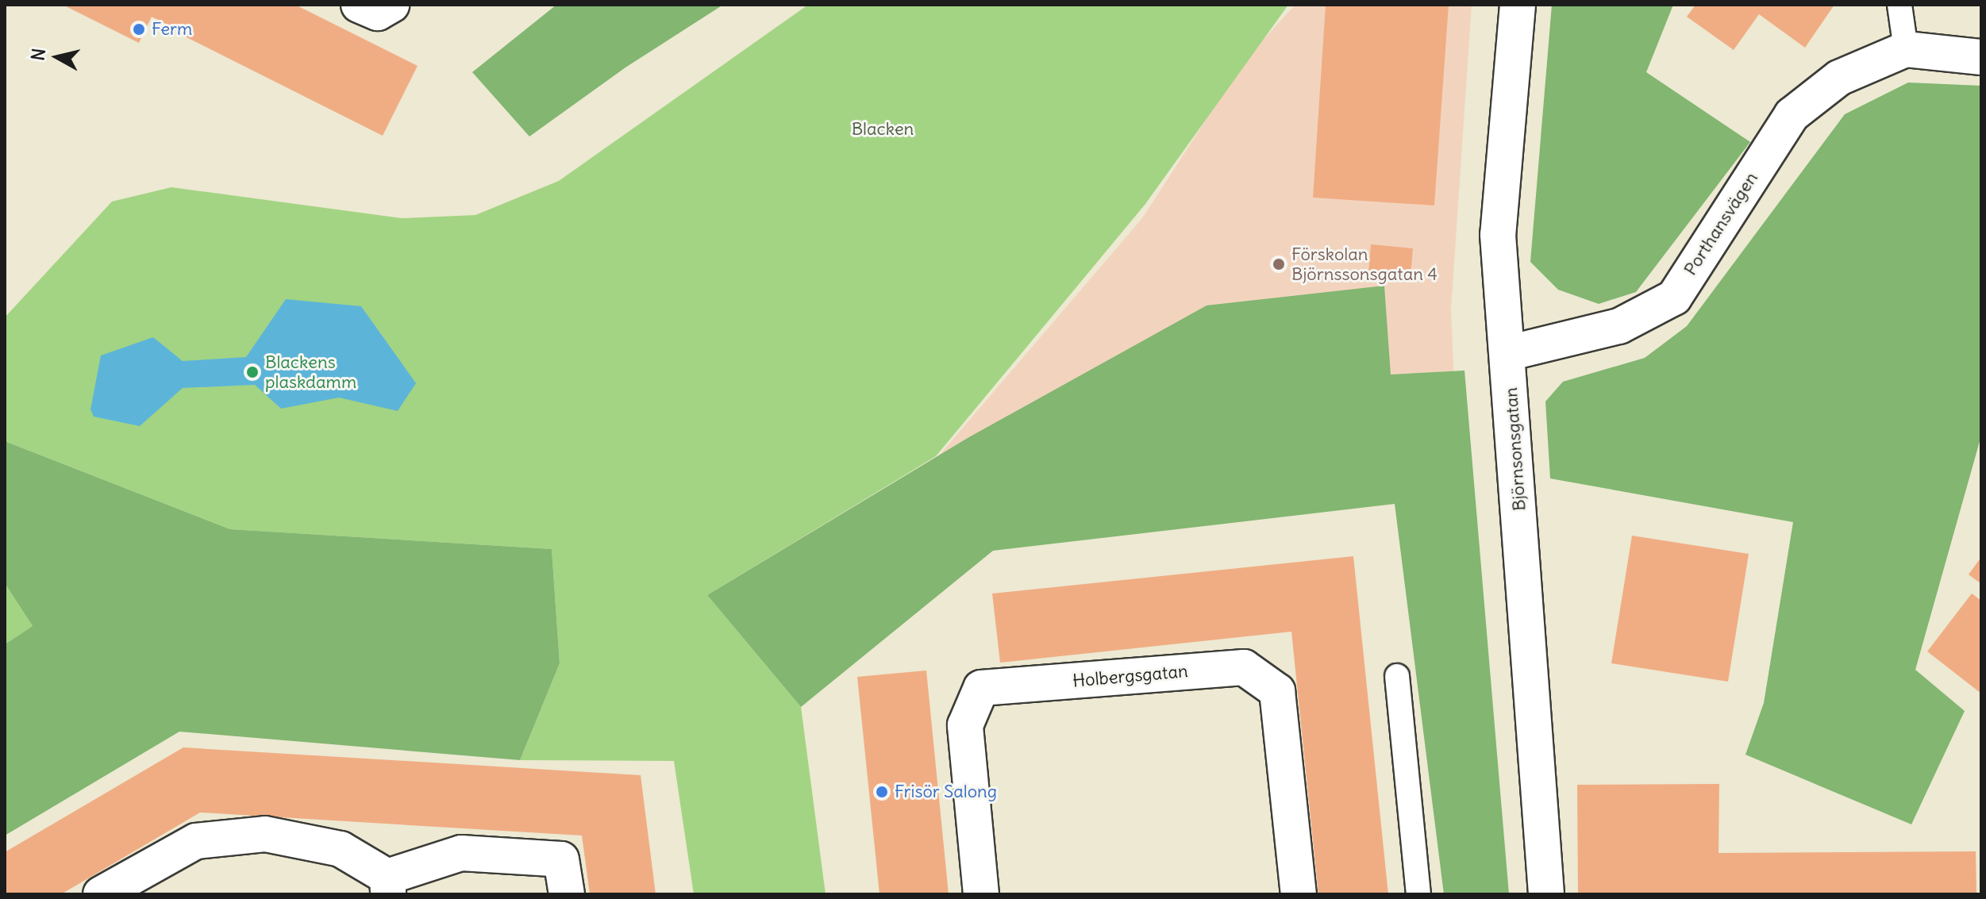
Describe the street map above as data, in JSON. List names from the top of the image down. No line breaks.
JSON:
{"streets":{"street":["Porthansvägen","Björnsonsgatan","Holbergsgatan"]},"crossings":[["Porthansvägen","Björnsonsgatan"]],"parks":["Blacken"],"places":["Ferm","Förskolan Björnssonsgatan 4","Blackens plaskdamm","Frisör Salong"],"north":"left"}
